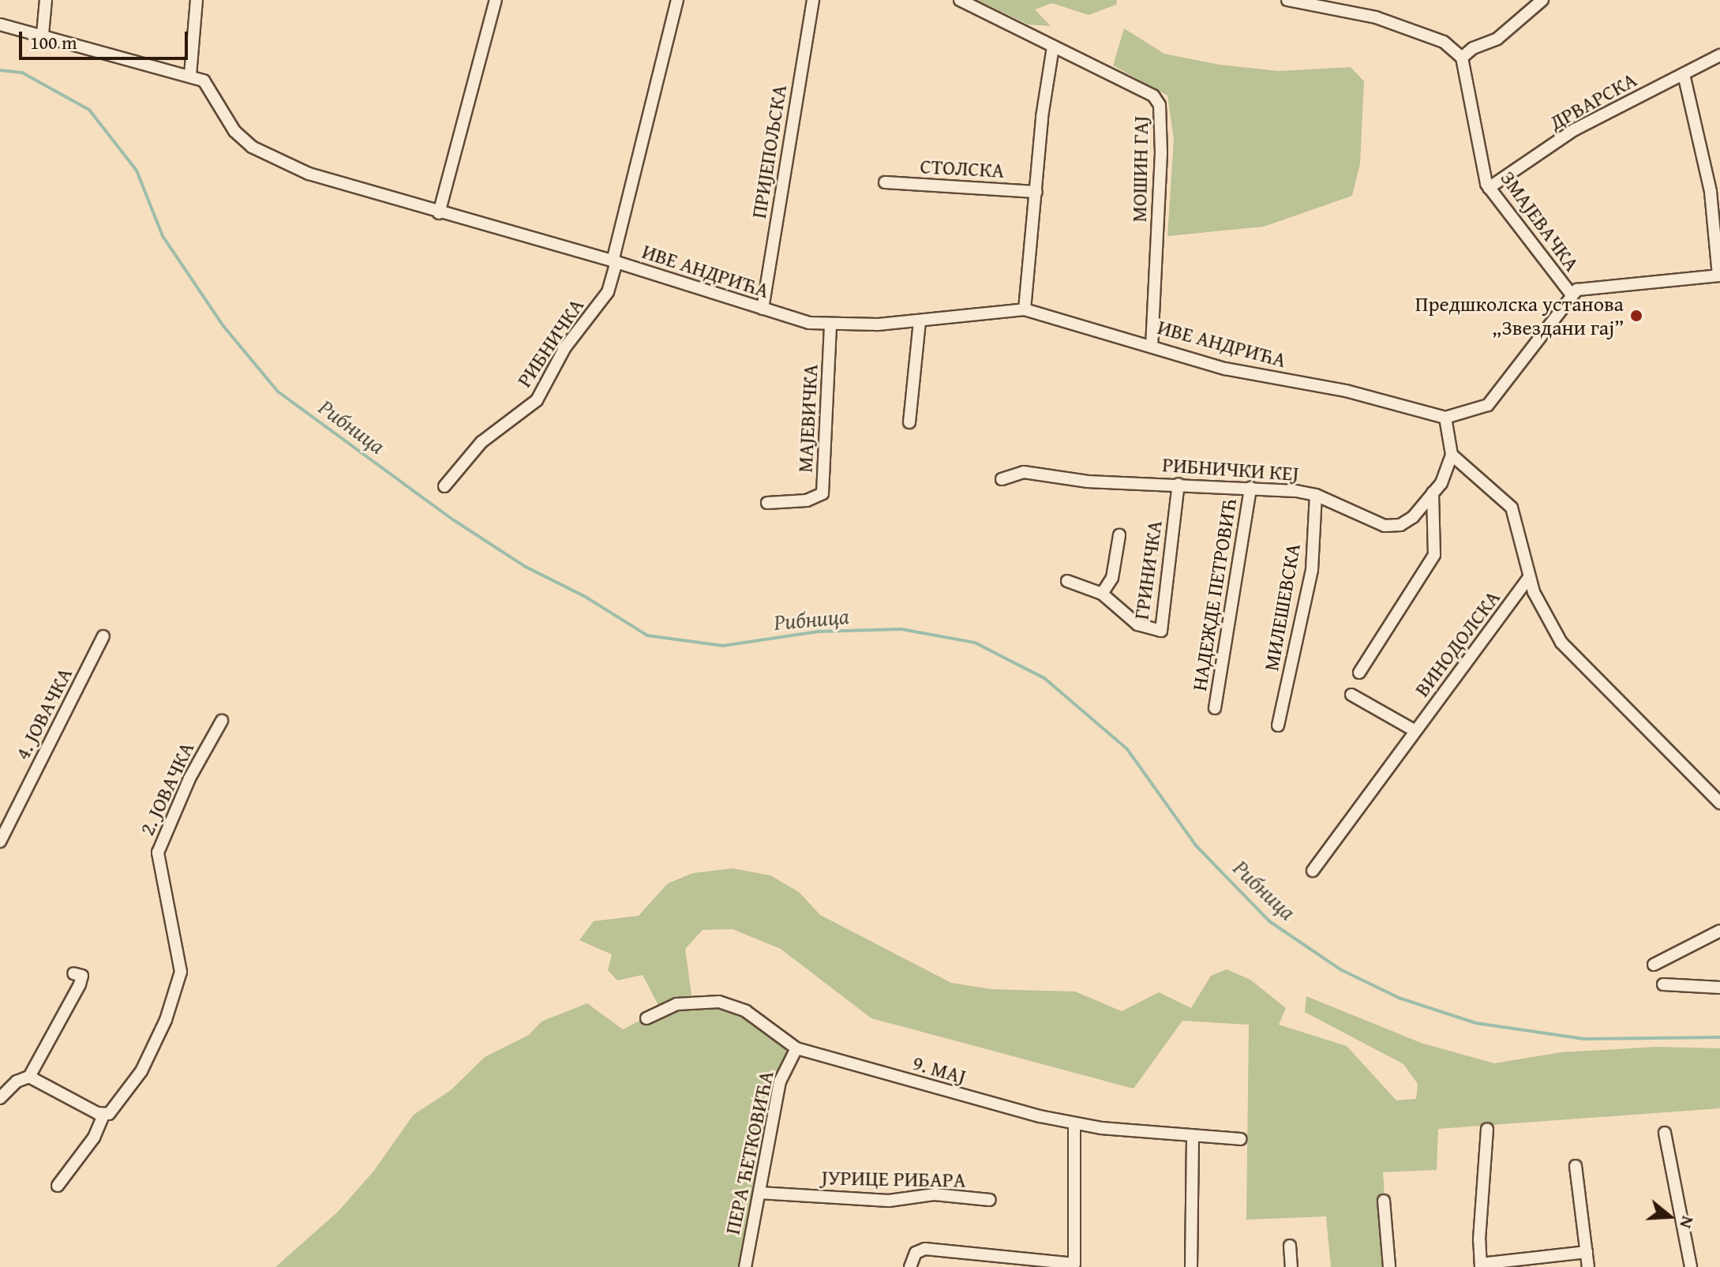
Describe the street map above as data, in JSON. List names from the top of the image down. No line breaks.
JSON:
{"streets":{"street":["ДРВАРСКА","ПРИЈЕПОЉСКА","СТОЛСКА","МОШИН ГАЈ","ЗМАЈЕВАЧКА","ИВЕ АНДРИЋА","РИБНИЧКА","МАЈЕВИЧКА","РИБНИЧКИ КЕЈ","ГРИНИЧКА","НАДЕЖДЕ ПЕТРОВИЋ","МИЛЕШЕВСКА","ВИНОДОЛСКА","4. ЈОВАЧКА","2. ЈОВАЧКА","9. МАЈ","ПЕРА ЋЕТКОВИЋА","ЈУРИЦЕ РИБАРА"]},"crossings":[["ДРВАРСКА","ЗМАЈЕВАЧКА"],["ПРИЈЕПОЉСКА","ИВЕ АНДРИЋА"],["МОШИН ГАЈ","ИВЕ АНДРИЋА"],["ИВЕ АНДРИЋА","РИБНИЧКА"],["ИВЕ АНДРИЋА","МАЈЕВИЧКА"],["РИБНИЧКИ КЕЈ","ГРИНИЧКА"],["РИБНИЧКИ КЕЈ","НАДЕЖДЕ ПЕТРОВИЋ"],["РИБНИЧКИ КЕЈ","МИЛЕШЕВСКА"],["9. МАЈ","ПЕРА ЋЕТКОВИЋА"],["ПЕРА ЋЕТКОВИЋА","ЈУРИЦЕ РИБАРА"]],"water":["Рибница"],"places":["Предшколска установа „Звездани гај”"],"scale_bar":"100 m","north":"right"}
